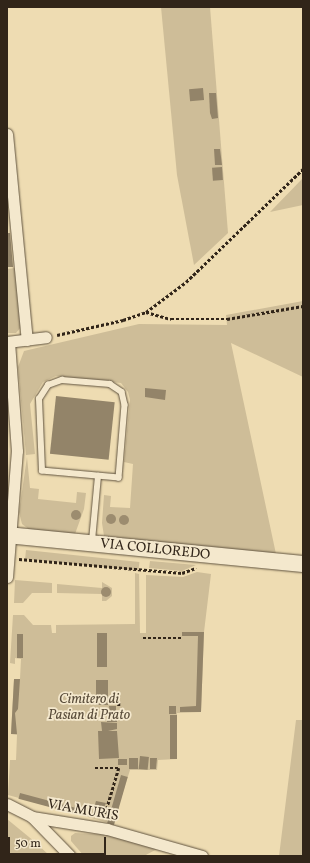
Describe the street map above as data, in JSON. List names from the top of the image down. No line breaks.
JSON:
{"streets":{"main road":["VIA COLLOREDO"],"street":["VIA MURIS"]},"parks":["Cimitero di Pasian di Prato"],"scale_bar":"50 m"}
